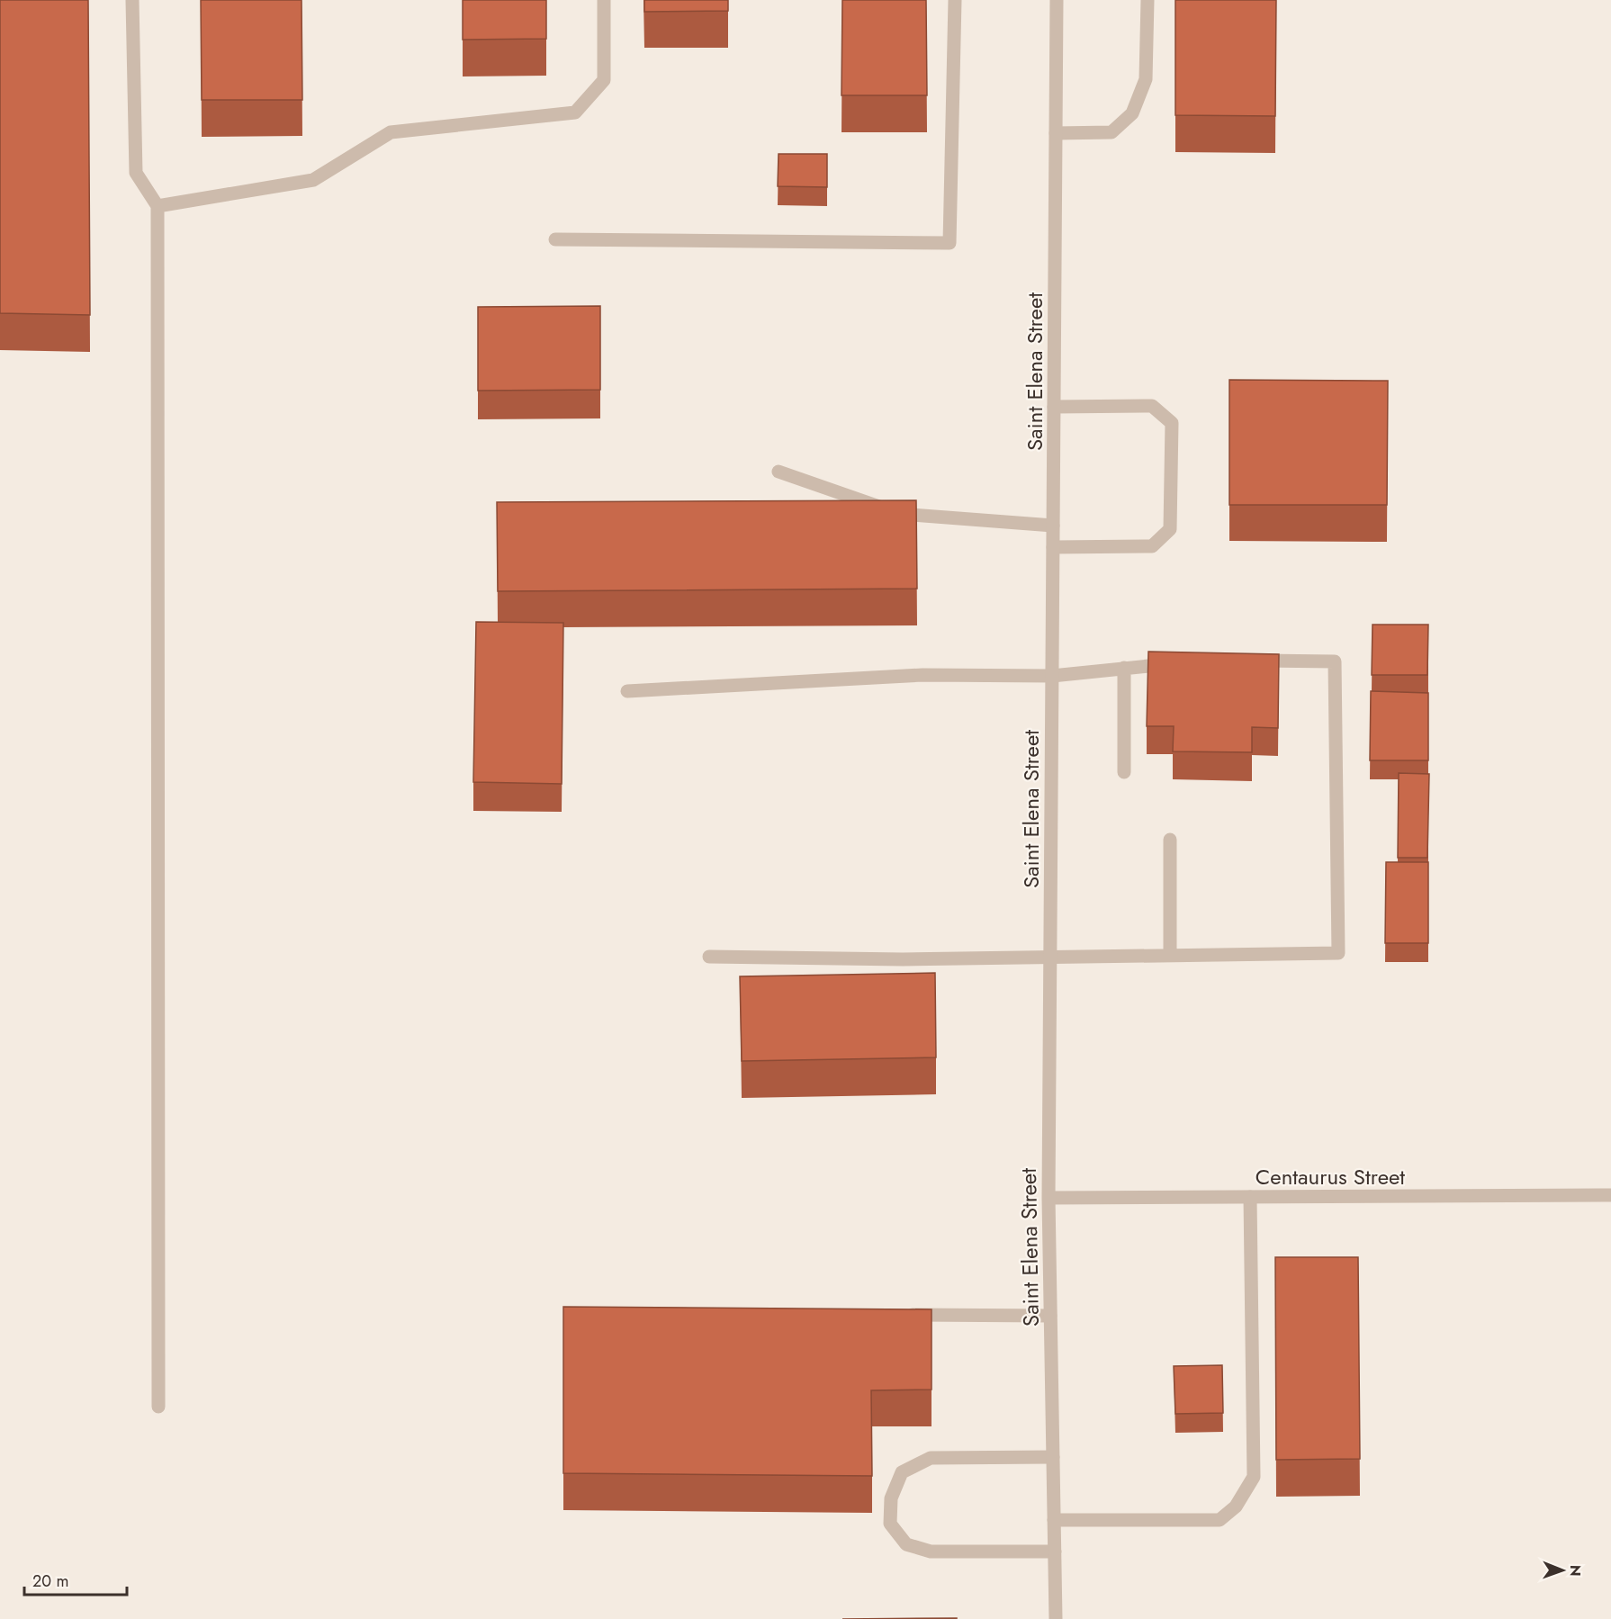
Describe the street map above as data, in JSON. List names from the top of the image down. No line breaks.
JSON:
{"streets":{"street":["Saint Elena Street","Centaurus Street"]},"crossings":[["Saint Elena Street","Centaurus Street"]],"scale_bar":"20 m","north":"right"}
